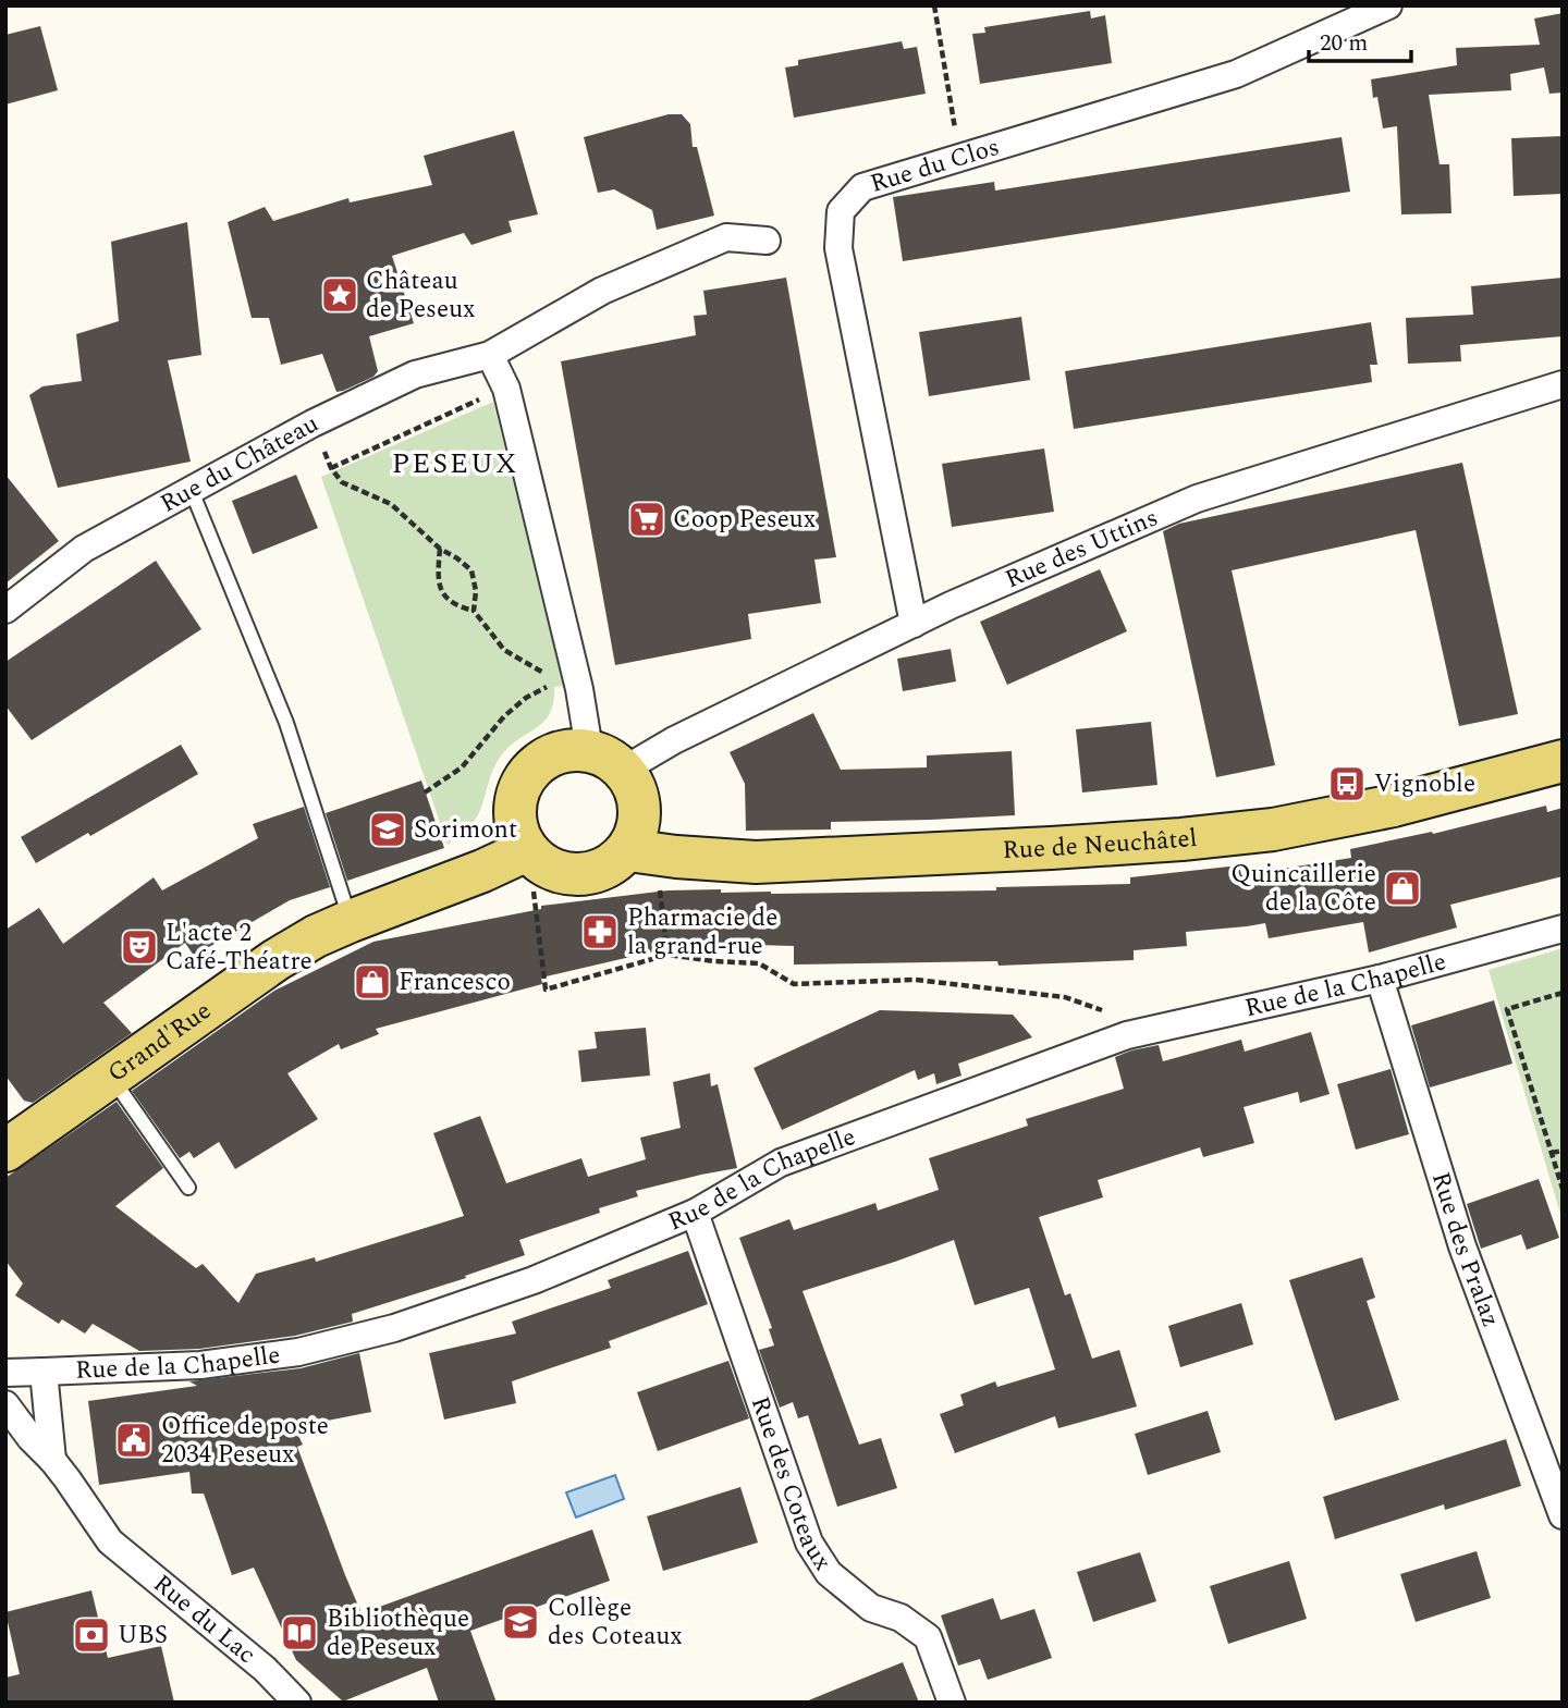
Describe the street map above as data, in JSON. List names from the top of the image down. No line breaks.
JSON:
{"streets":{"main road":["Rue de Neuchâtel","Grand'Rue"],"street":["Rue du Clos","Rue du Château","Rue des Uttins","Rue de la Chapelle","Rue des Pralaz","Rue des Coteaux","Rue du Lac"]},"crossings":[["Rue du Clos","Rue des Uttins"],["Rue des Uttins","Rue de Neuchâtel"],["Rue des Uttins","Grand'Rue"],["Rue de Neuchâtel","Grand'Rue"],["Rue de la Chapelle","Rue des Pralaz"],["Rue de la Chapelle","Rue des Coteaux"],["Rue de la Chapelle","Rue du Lac"]],"districts":["PESEUX"],"places":{"place":["Château de Peseux"],"supermarket":["Coop Peseux"],"bus stop":["Vignoble"],"school or university":["Sorimont","Collège des Coteaux"],"shop":["Quincaillerie de la Côte","Francesco"],"pharmacy":["Pharmacie de la grand-rue"],"theatre":["L'acte 2 Café-Théatre"],"public building":["Office de poste 2034 Peseux"],"library":["Bibliothèque de Peseux"],"bank":["UBS"]},"scale_bar":"20 m"}
